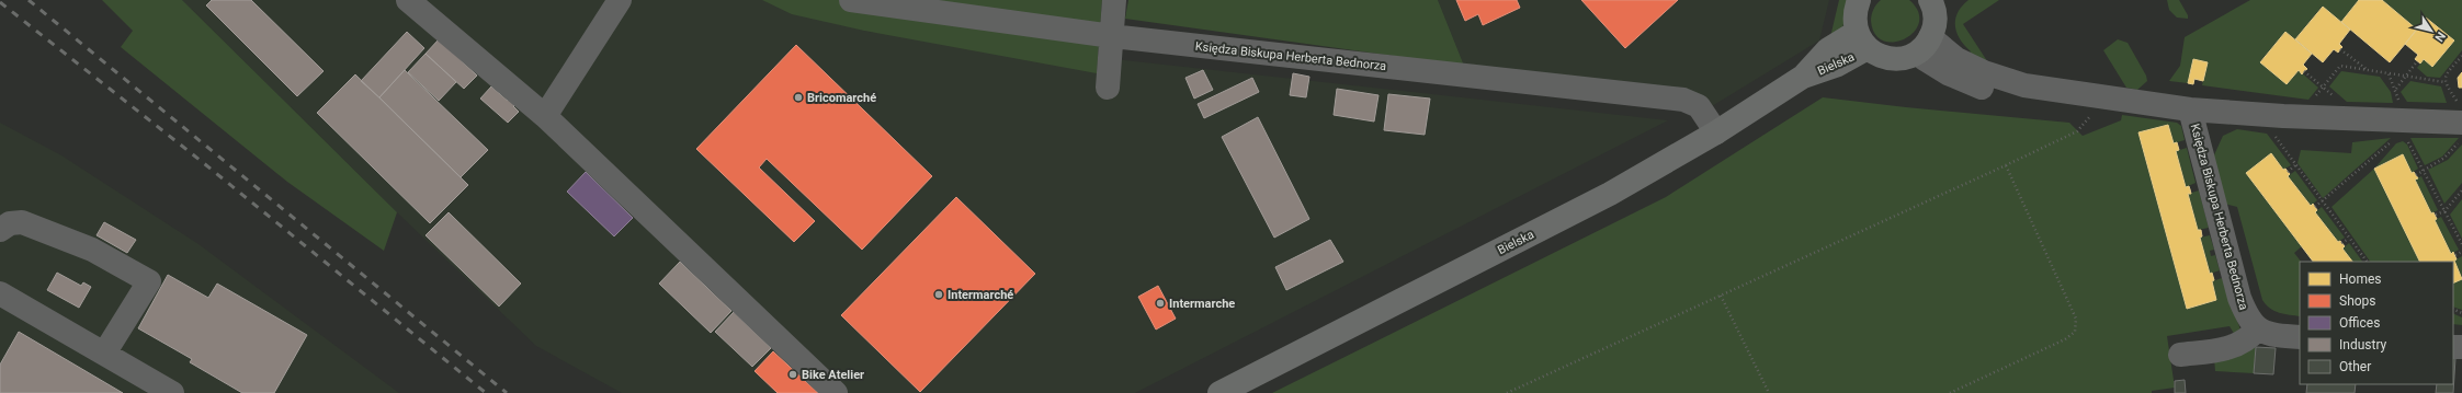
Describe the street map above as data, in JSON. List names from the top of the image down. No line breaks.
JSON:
{"streets":{"main road":["Bielska"],"street":["Księdza Biskupa Herberta Bednorza"]},"crossings":[["Księdza Biskupa Herberta Bednorza","Bielska"]],"places":["Bricomarché","Intermarché","Intermarche","Bike Atelier"],"legend":["Homes","Shops","Offices","Industry","Other"],"north":"bottom right"}
